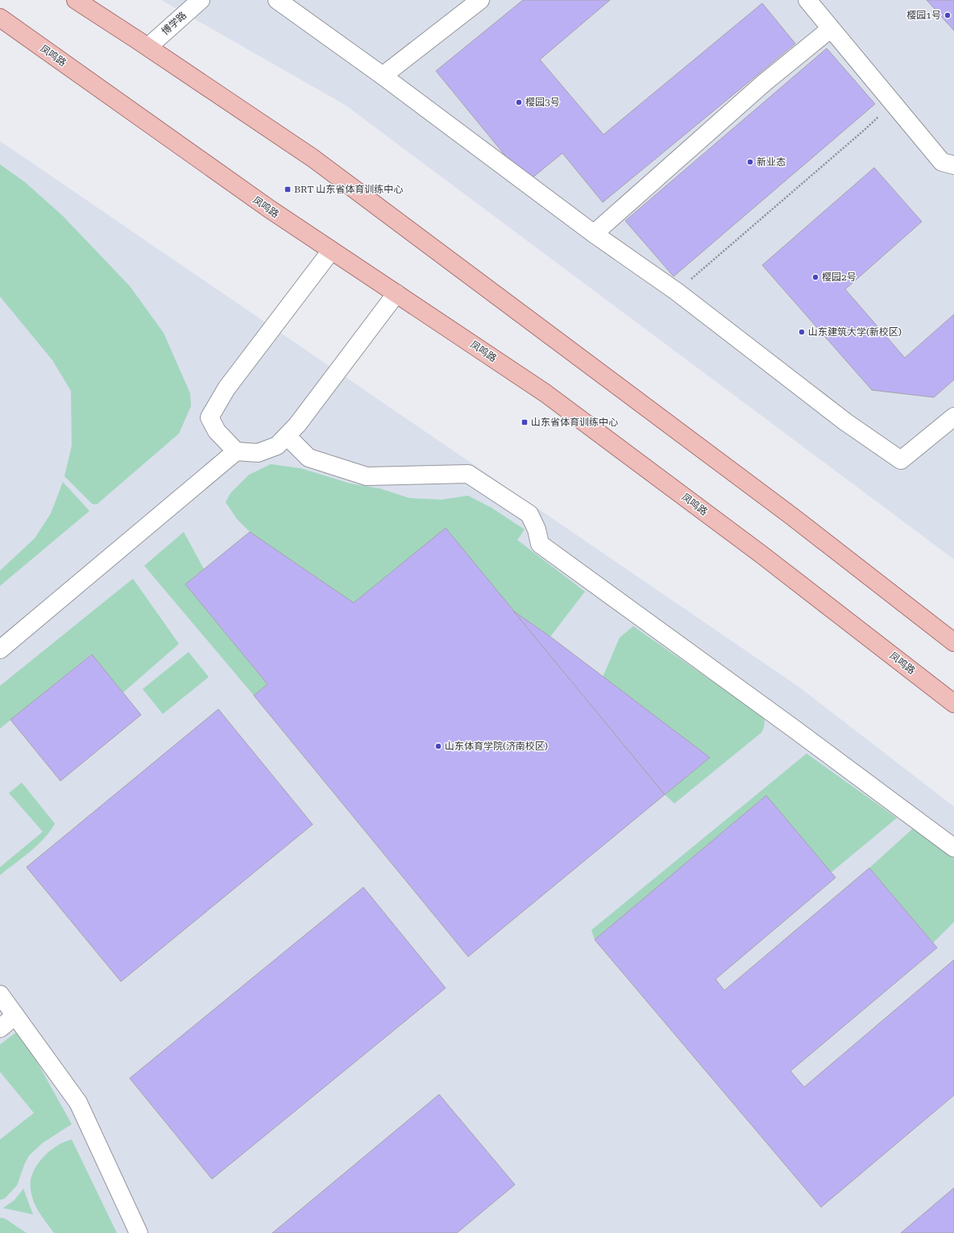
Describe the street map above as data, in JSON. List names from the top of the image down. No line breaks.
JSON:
{"streets":{"main road":["凤鸣路"],"street":["博学路"]},"places":{"other":["樱园1号","樱园3号","新业态","樱园2号","山东建筑大学(新校区)","山东体育学院(济南校区)"],"transit":["BRT 山东省体育训练中心","山东省体育训练中心"]}}
